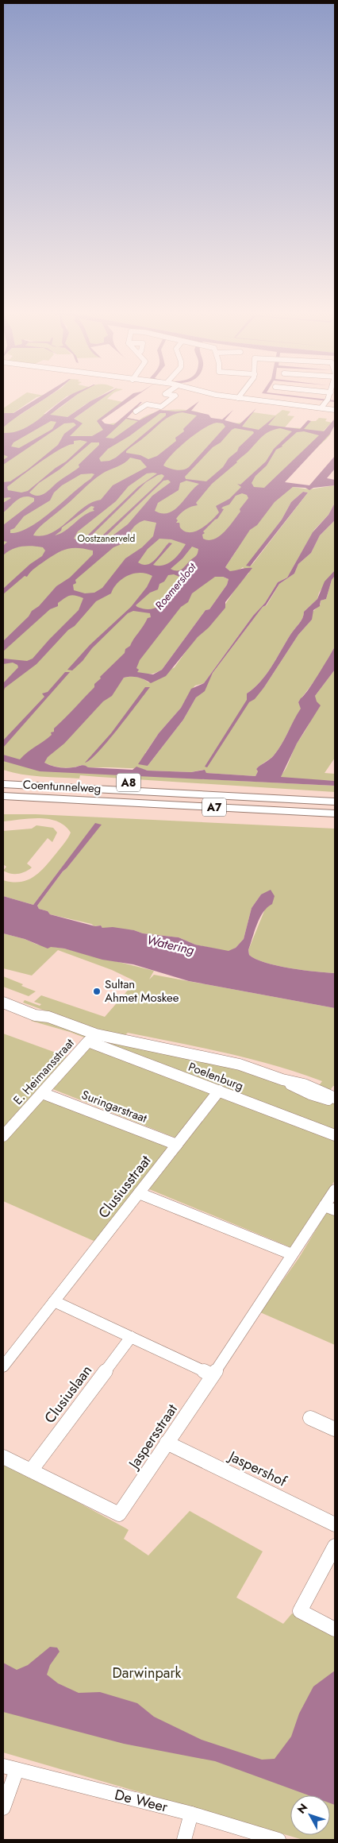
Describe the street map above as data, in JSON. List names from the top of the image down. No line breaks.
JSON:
{"streets":{"highway":["A8","Coentunnelweg","A7"],"street":["E. Heimansstraat","Poelenburg","Suringarstraat","Clusiusstraat","Clusiuslaan","Jaspersstraat","Jaspershof","De Weer"]},"crossings":[["A8","Coentunnelweg"],["E. Heimansstraat","Poelenburg"],["E. Heimansstraat","Suringarstraat"],["Poelenburg","Clusiusstraat"],["Suringarstraat","Clusiusstraat"],["Clusiuslaan","Jaspersstraat"],["Jaspersstraat","Jaspershof"]],"water":["Roemersloot","Watering"],"parks":["Oostzanerveld","Darwinpark"],"places":["Sultan Ahmet Moskee"],"north":"top left"}
